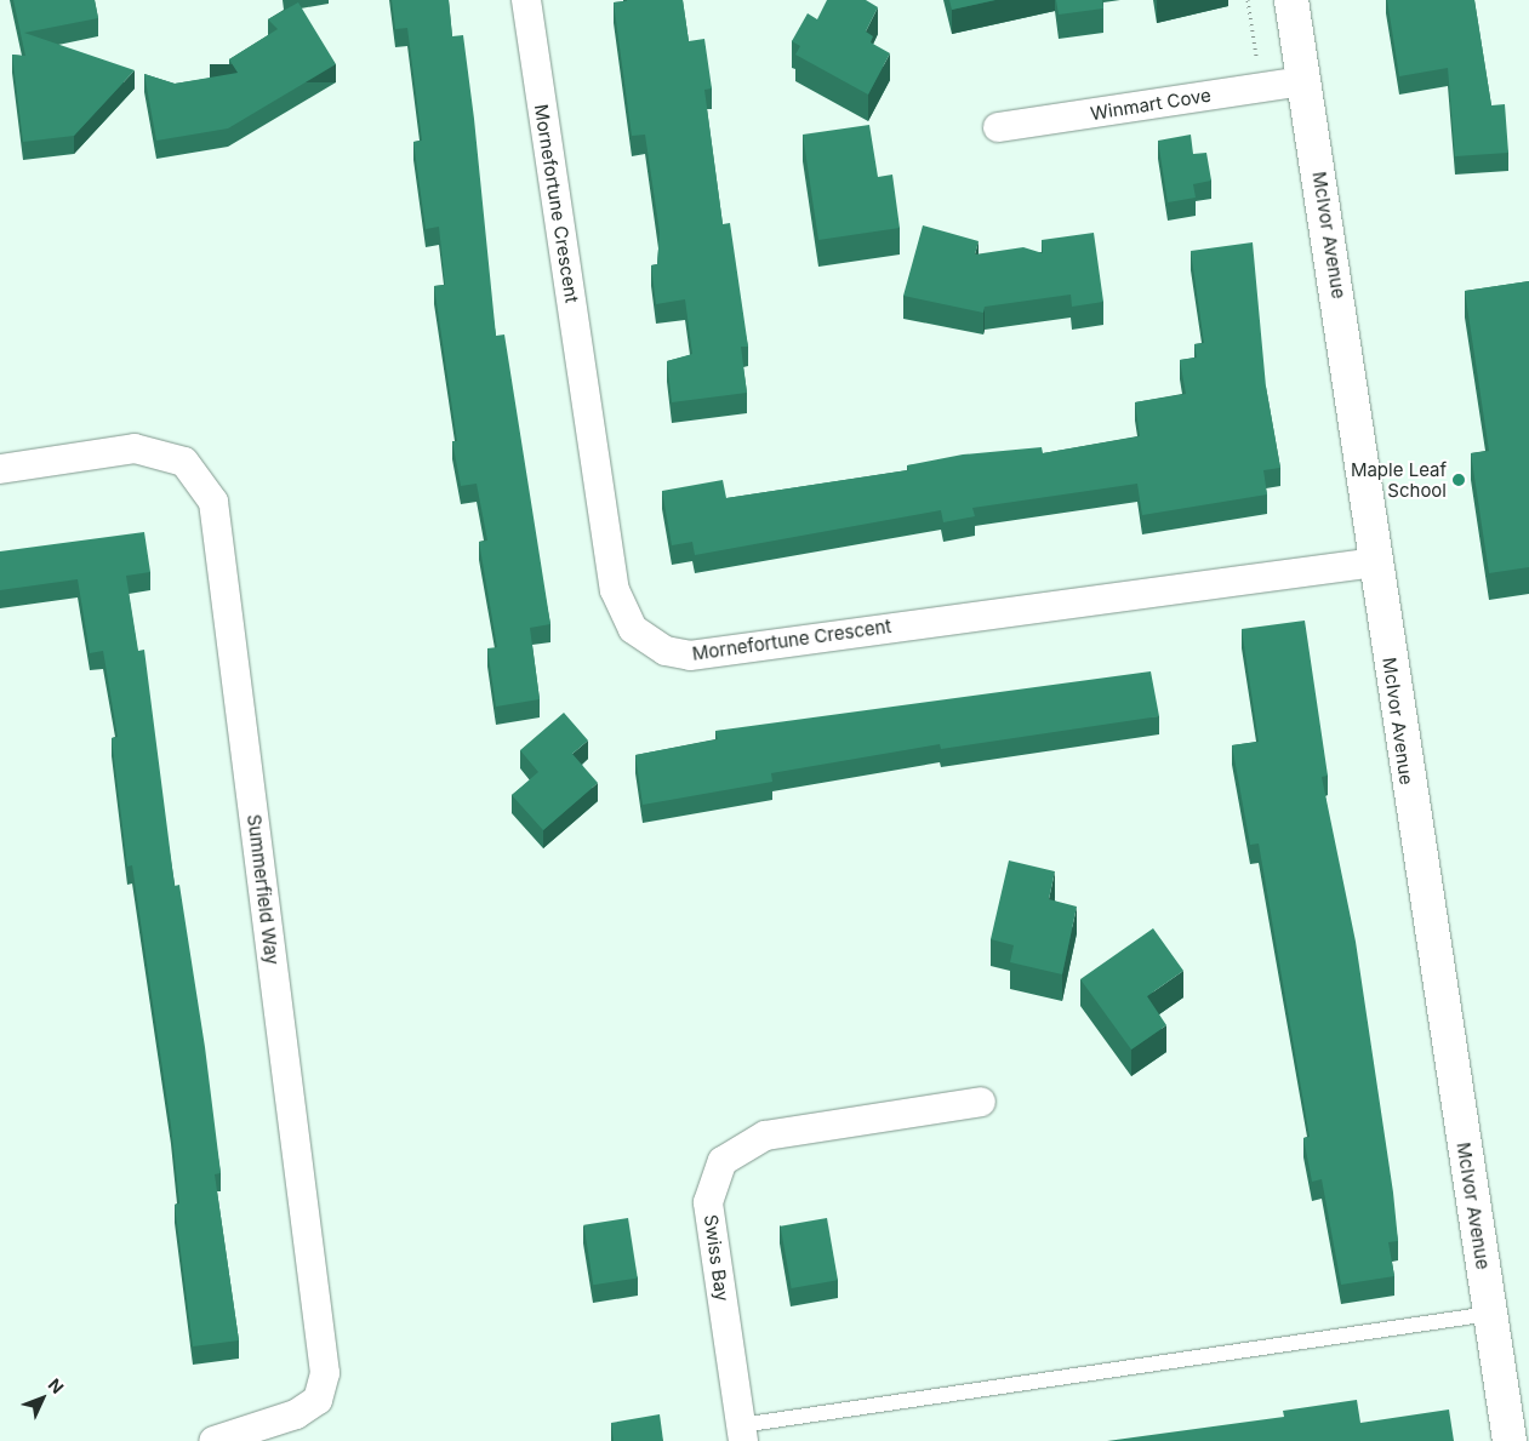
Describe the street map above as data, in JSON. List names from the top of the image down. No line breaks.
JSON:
{"streets":{"street":["Winmart Cove","Mornefortune Crescent","McIvor Avenue","Summerfield Way","Swiss Bay"]},"crossings":[["Winmart Cove","McIvor Avenue"],["Mornefortune Crescent","McIvor Avenue"]],"places":["Maple Leaf School"],"north":"top right"}
